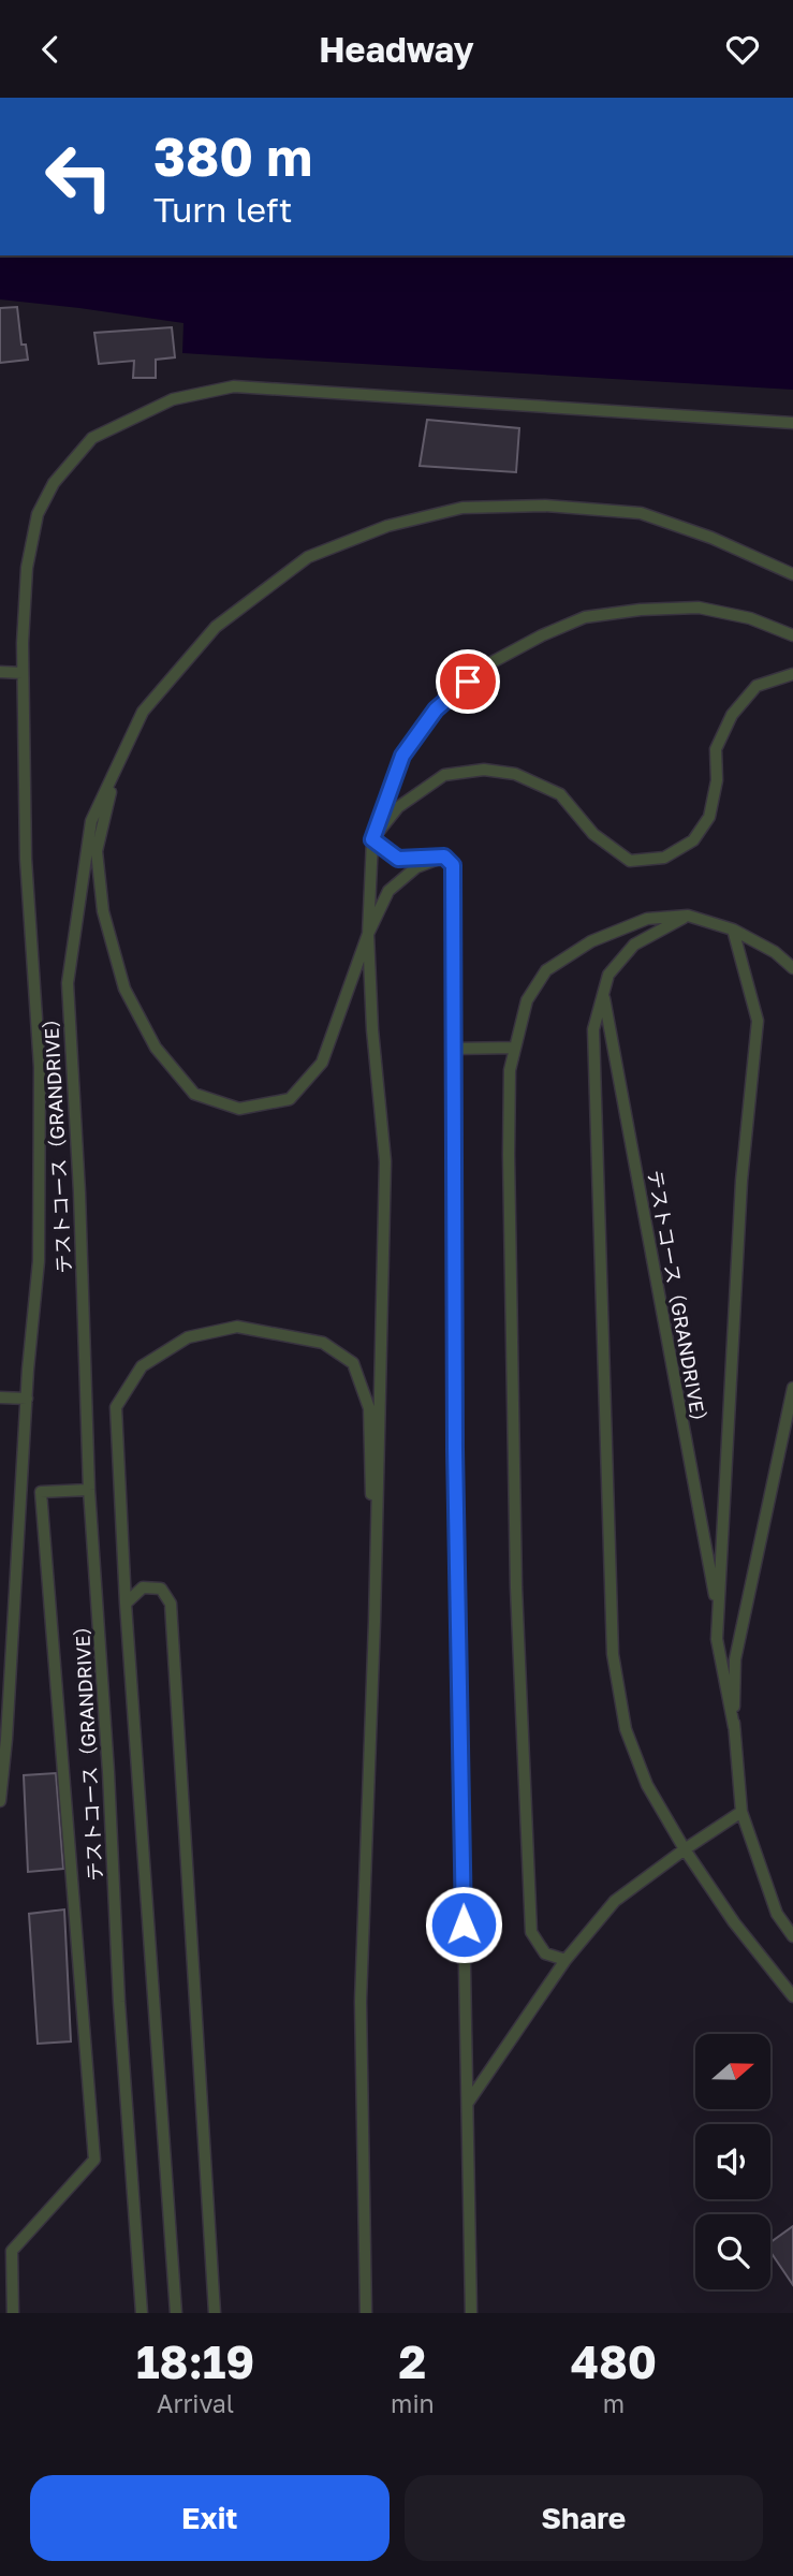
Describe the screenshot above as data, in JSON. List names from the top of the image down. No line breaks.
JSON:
{"streets":{"lane":["テストコース（GRANDRIVE）"]},"north":"right","page":{"header":"Headway","turn":["380 m","Turn left"],"eta":["18:19","Arrival","2","min","480","m"],"buttons":["Exit","Share"]}}
